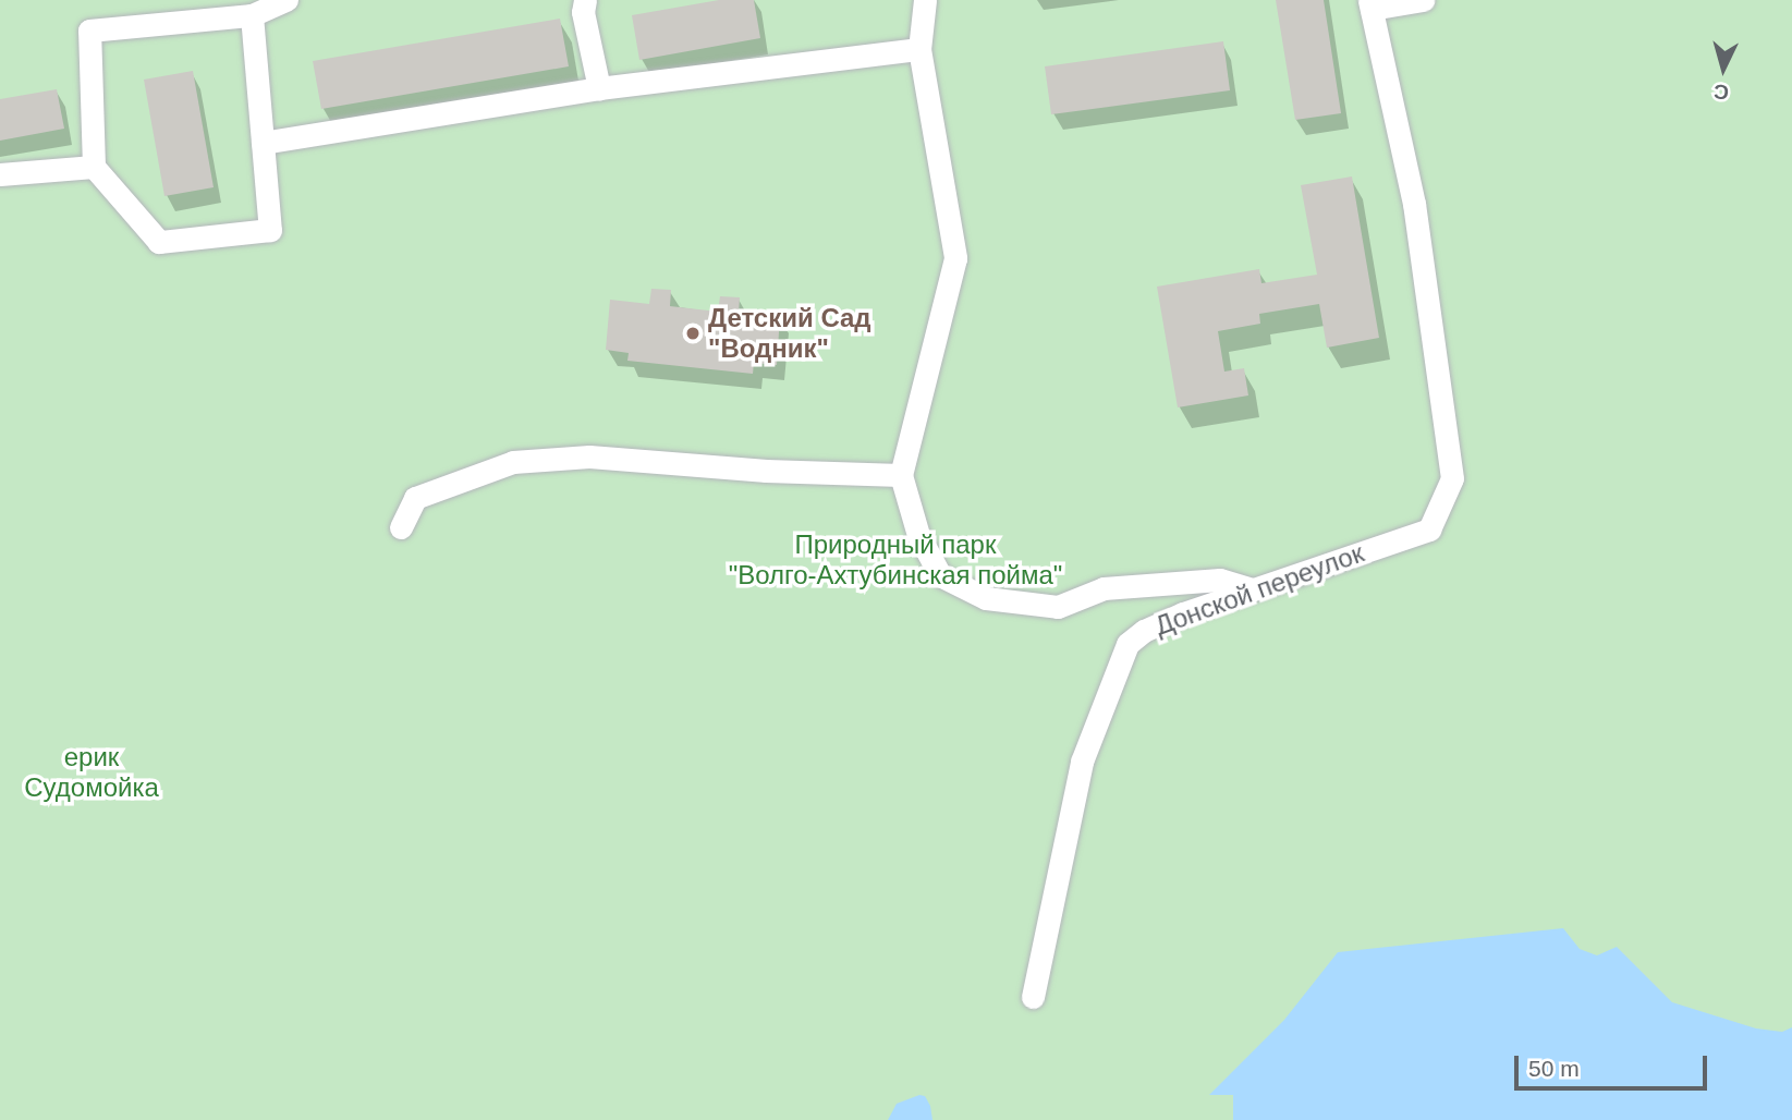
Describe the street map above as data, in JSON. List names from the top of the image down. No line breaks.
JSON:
{"streets":{"street":["Донской переулок"]},"parks":["Природный парк \"Волго-Ахтубинская пойма\"","ерик Судомойка"],"places":["Детский Сад \"Водник\""],"scale_bar":"50 m","north":"bottom"}
